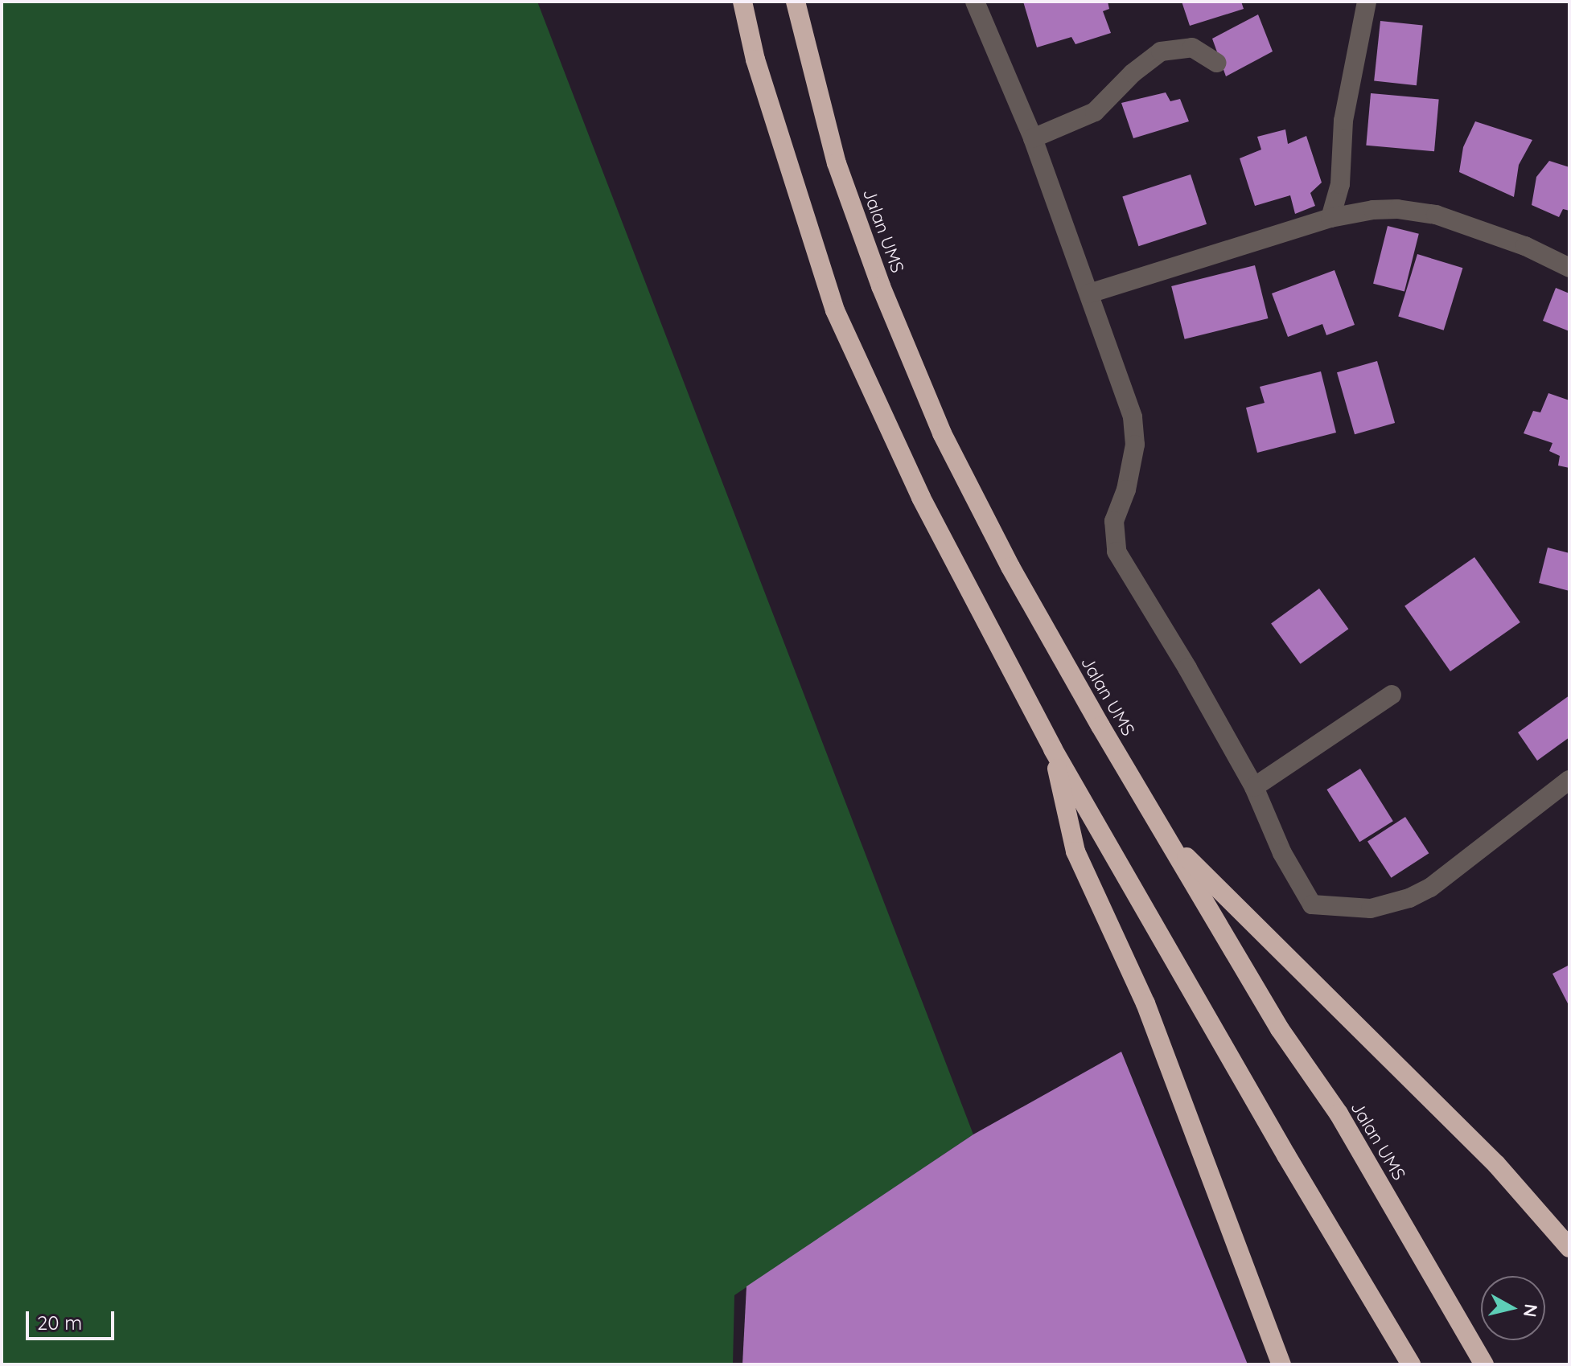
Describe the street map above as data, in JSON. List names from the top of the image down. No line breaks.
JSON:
{"streets":{"highway":["Jalan UMS"]},"scale_bar":"20 m","north":"right"}
